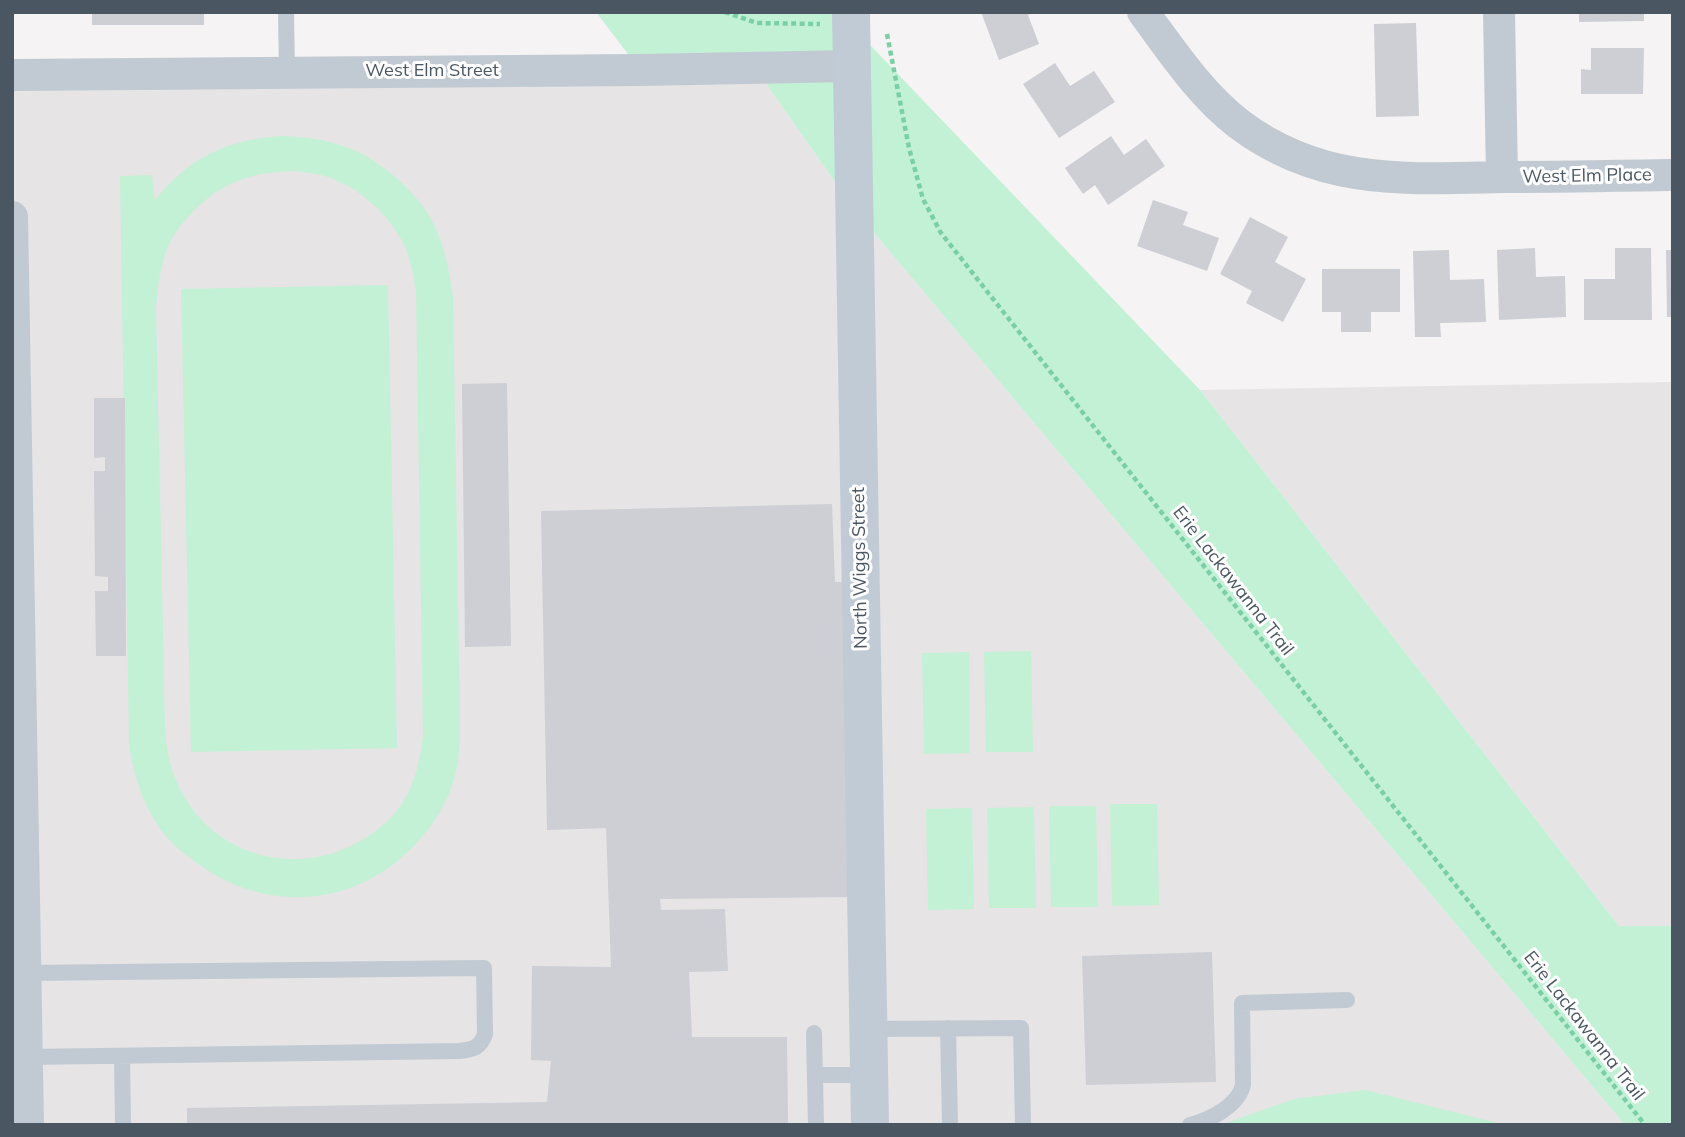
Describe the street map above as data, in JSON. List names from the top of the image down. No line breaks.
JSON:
{"streets":{"street":["West Elm Street","West Elm Place","North Wiggs Street"],"path":["Erie Lackawanna Trail"]},"crossings":[["West Elm Street","North Wiggs Street"],["North Wiggs Street","Erie Lackawanna Trail"]]}
